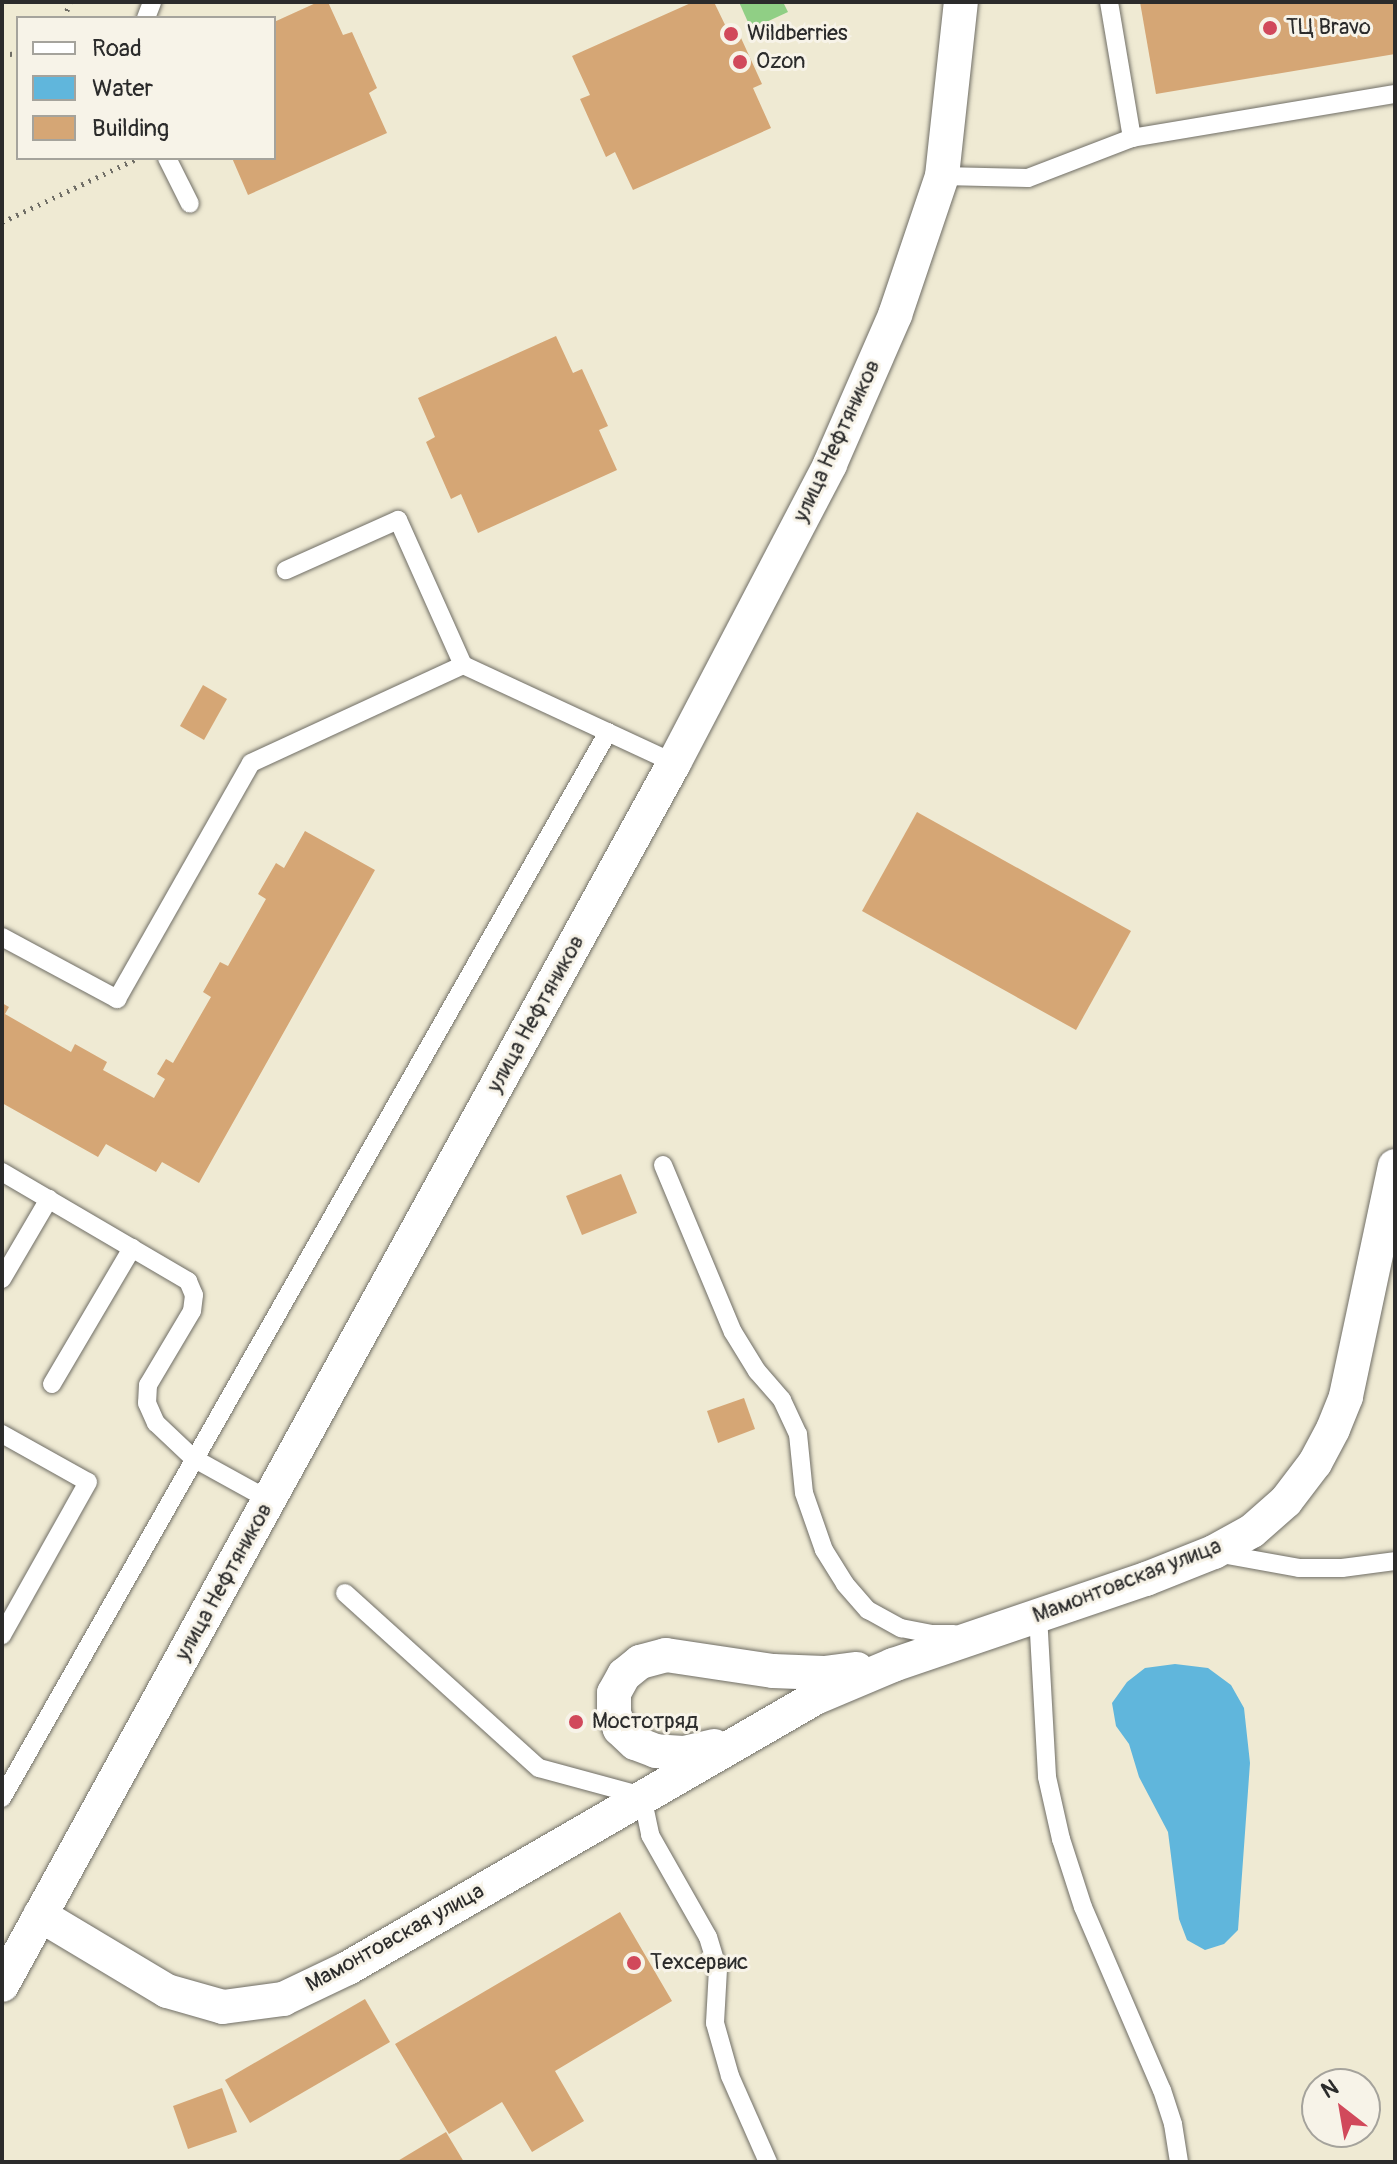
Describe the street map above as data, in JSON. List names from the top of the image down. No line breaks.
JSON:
{"streets":{"street":["улица Нефтяников","Мамонтовская улица"]},"crossings":[["улица Нефтяников","Мамонтовская улица"]],"places":["ТЦ Bravo","Wildberries","Ozon","Мостотряд","Техсервис"],"legend":["Road","Water","Building"],"north":"top left"}
